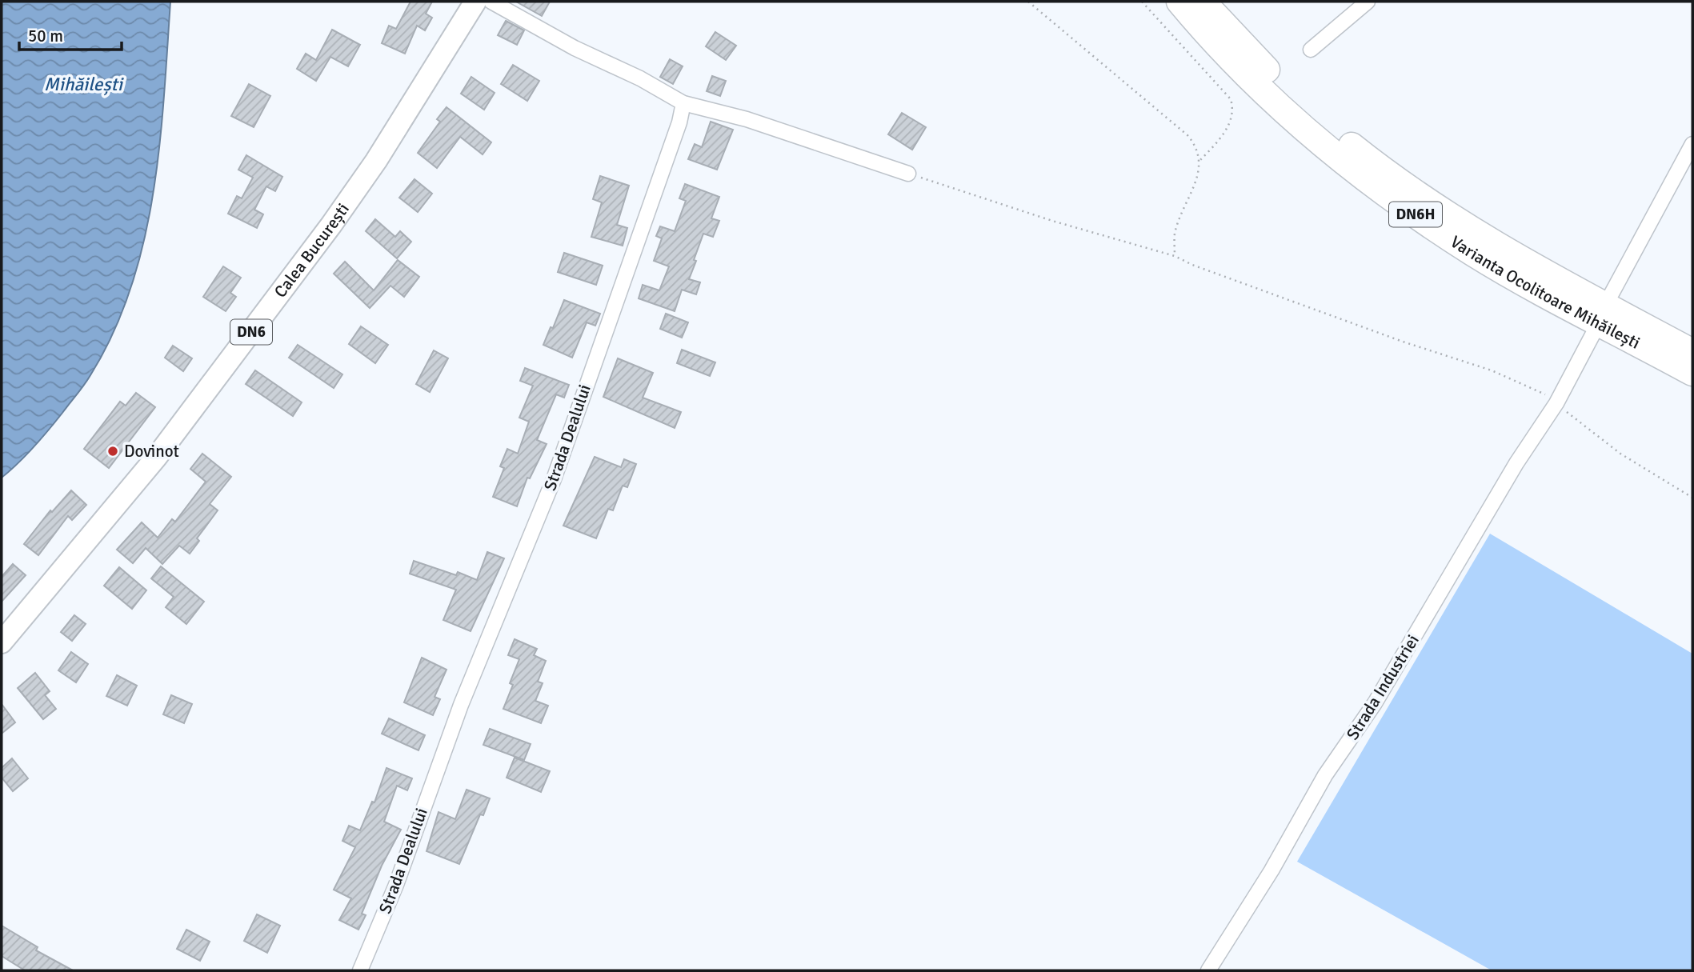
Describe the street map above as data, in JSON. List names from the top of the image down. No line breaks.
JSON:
{"streets":{"highway":["DN6H","Varianta Ocolitoare Mihăilești"],"main road":["Calea București","DN6"],"street":["Strada Dealului","Strada Industriei"]},"water":["Mihăilești"],"places":["Dovinot"],"scale_bar":"50 m"}
